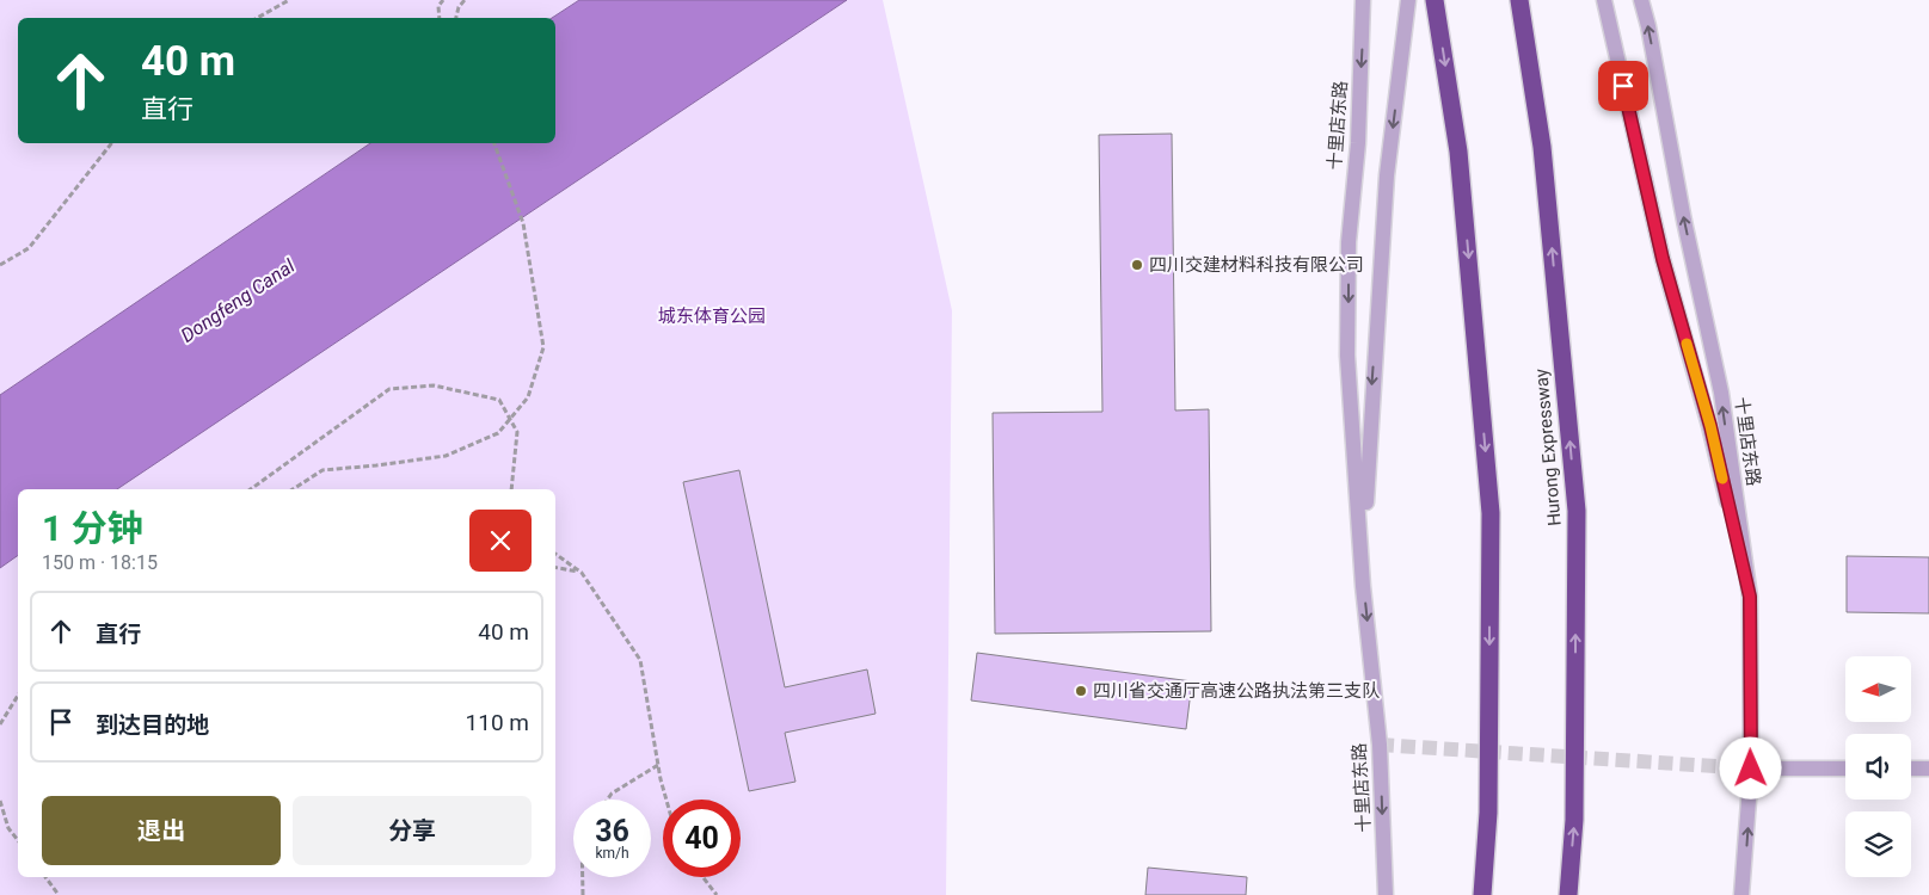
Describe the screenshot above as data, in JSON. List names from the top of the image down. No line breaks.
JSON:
{"streets":{"highway":["Hurong Expressway"],"street":["十里店东路"]},"water":["Dongfeng Canal"],"parks":["城东体育公园"],"places":["四川交建材料科技有限公司","四川省交通厅高速公路执法第三支队"],"north":"left","page":{"turn":["40 m","直行"],"heading":["1 分钟","150 m · 18:15"],"list":[{"name":"直行","value":"40 m"},{"name":"到达目的地","value":"110 m"}],"buttons":["退出","分享"],"speed":"36 km/h","limit":"40"}}
